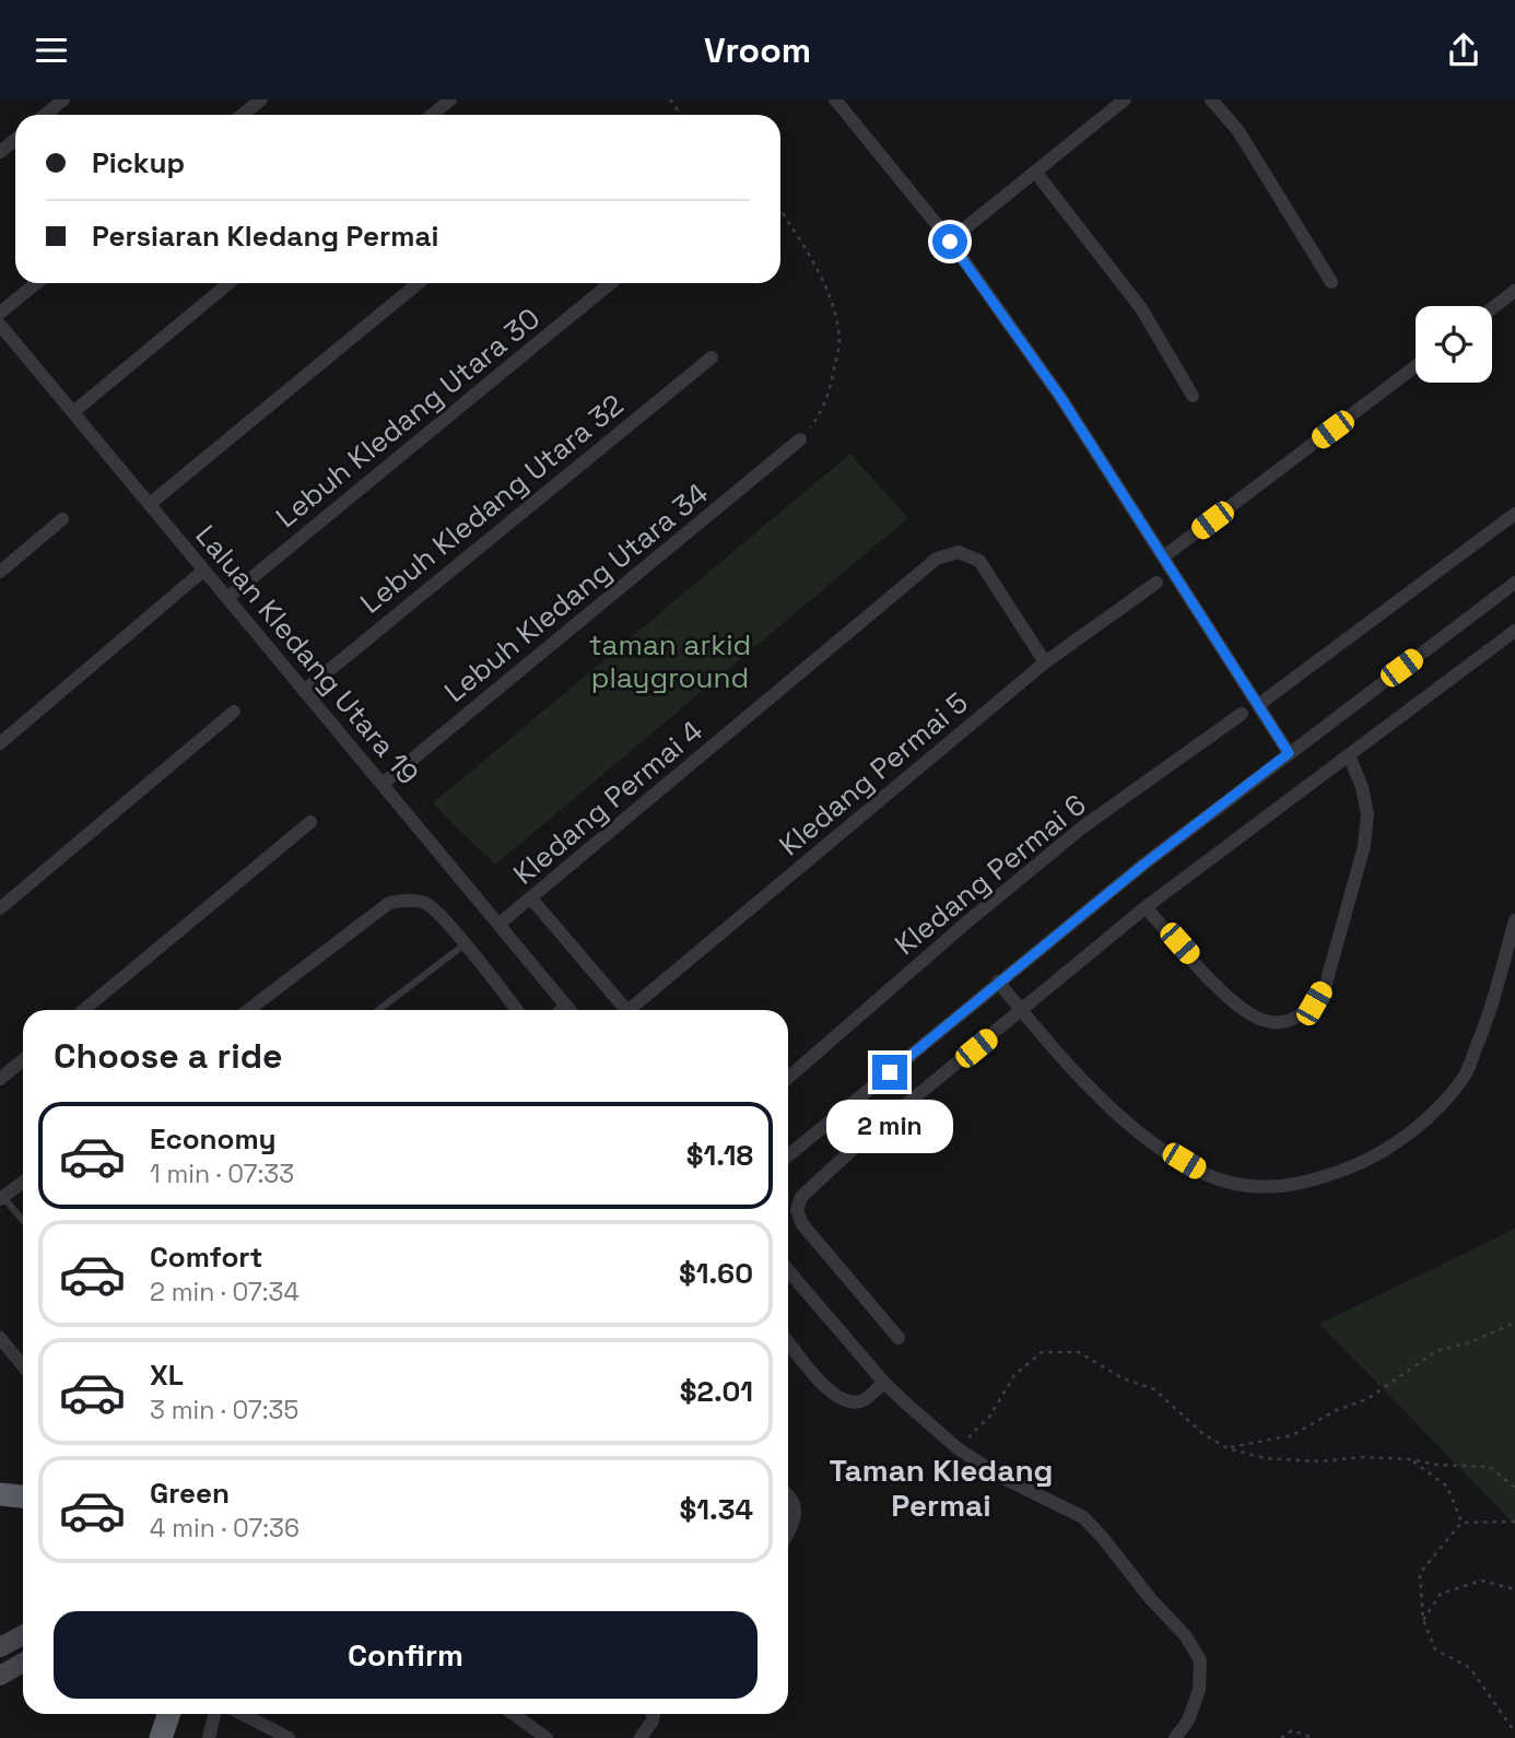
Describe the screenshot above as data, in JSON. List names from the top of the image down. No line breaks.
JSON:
{"streets":{"street":["Lebuh Kledang Utara 30","Lebuh Kledang Utara 32","Lebuh Kledang Utara 34","Laluan Kledang Utara 19","Kledang Permai 5","Kledang Permai 4","Kledang Permai 6"]},"crossings":[["Lebuh Kledang Utara 30","Laluan Kledang Utara 19"],["Lebuh Kledang Utara 32","Laluan Kledang Utara 19"],["Lebuh Kledang Utara 34","Laluan Kledang Utara 19"],["Laluan Kledang Utara 19","Kledang Permai 4"],["Kledang Permai 5","Kledang Permai 4"]],"districts":["Taman Kledang Permai"],"parks":["taman arkid playground"],"page":{"header":"Vroom","banner":["Pickup","Persiaran Kledang Permai"],"heading":"Choose a ride","bubble":"2 min","list":[{"name":"Economy","note":"1 min · 07:33","value":"$1.18"},{"name":"Comfort","note":"2 min · 07:34","value":"$1.60"},{"name":"XL","note":"3 min · 07:35","value":"$2.01"},{"name":"Green","note":"4 min · 07:36","value":"$1.34"}],"buttons":"Confirm"}}
